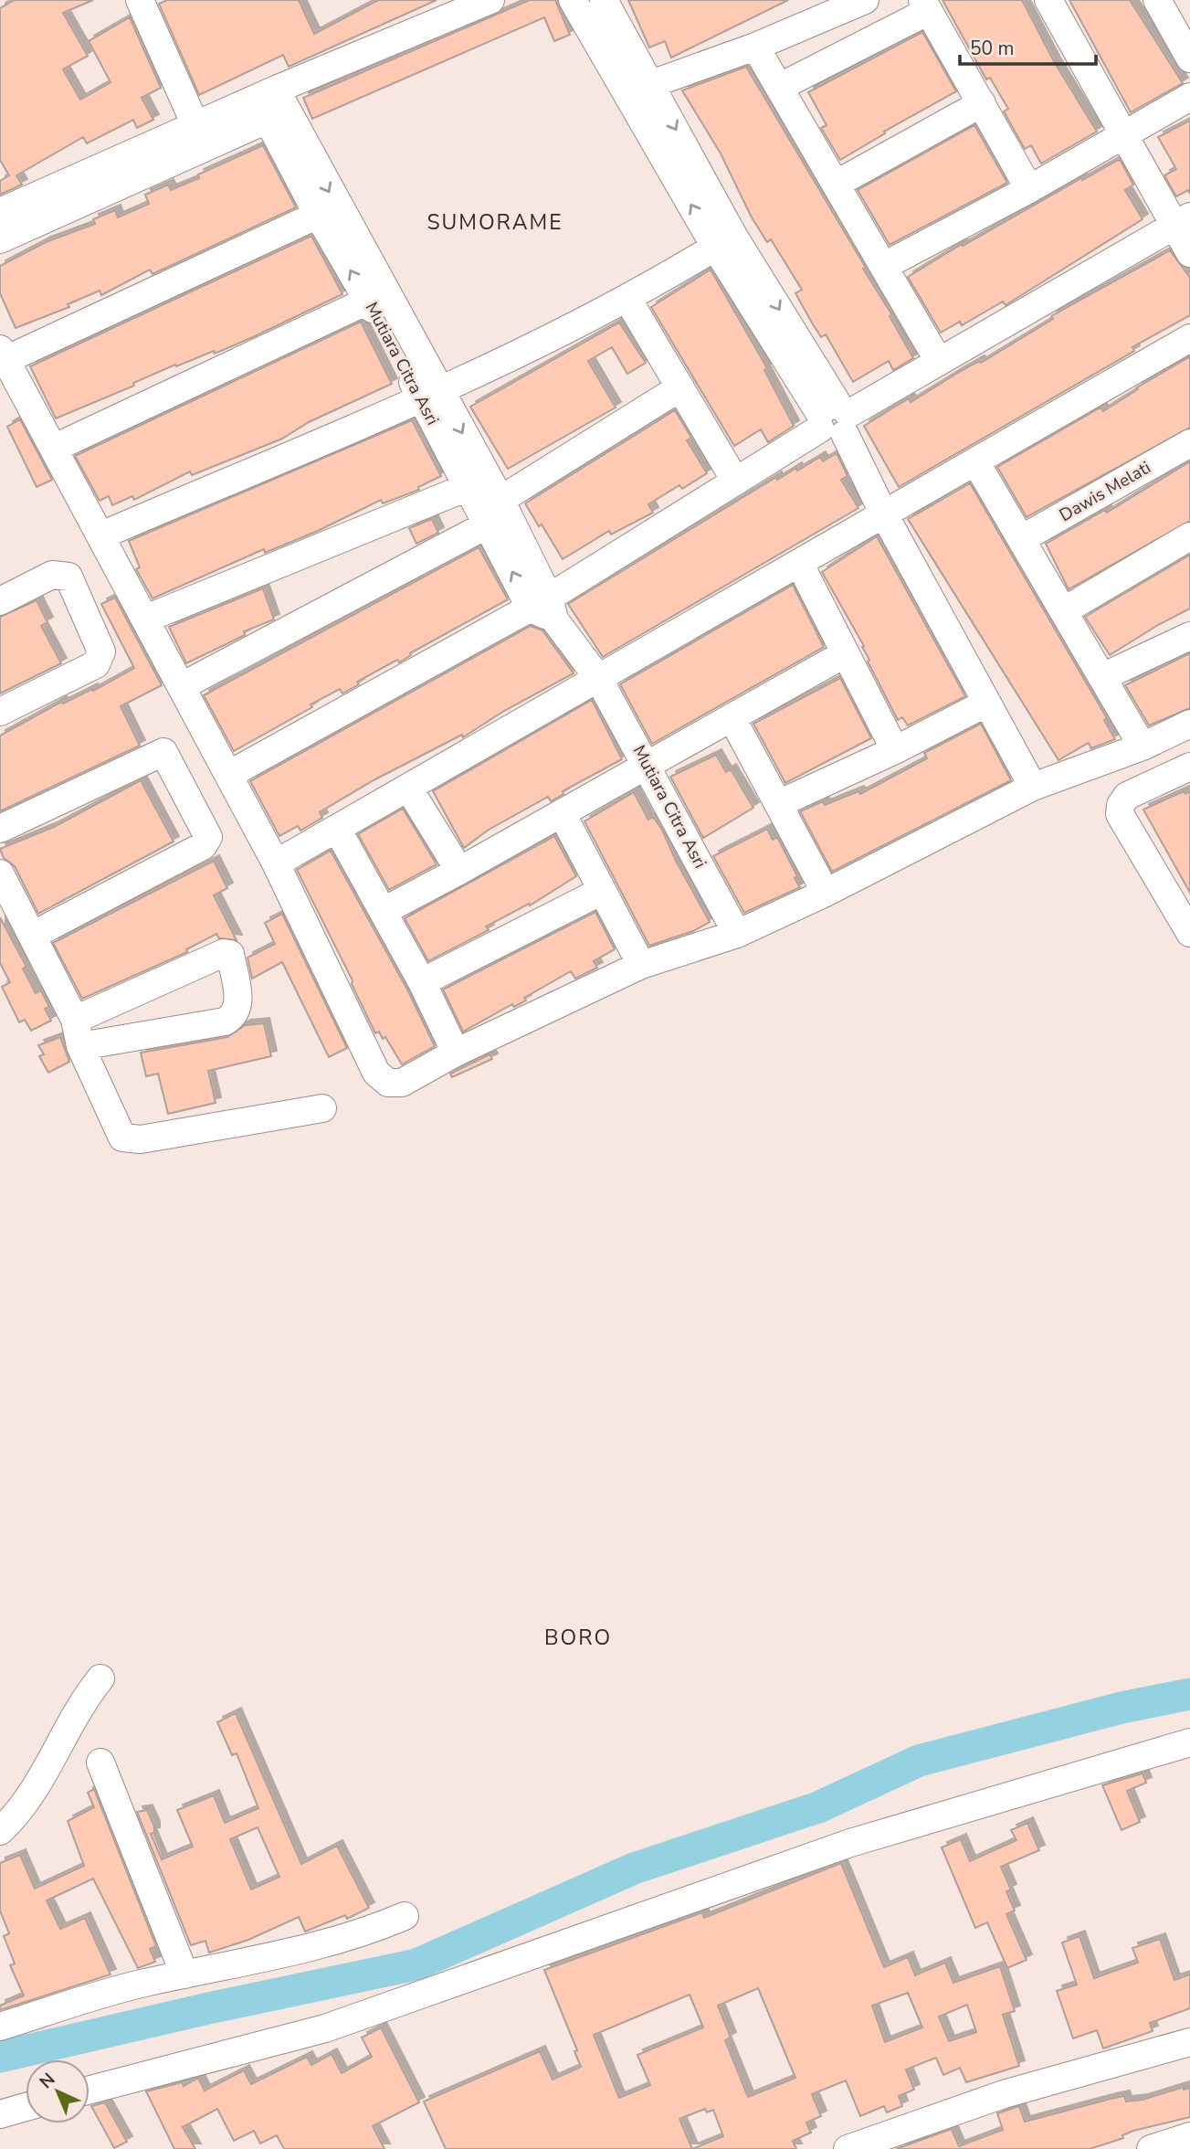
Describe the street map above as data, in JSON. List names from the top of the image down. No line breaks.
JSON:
{"streets":{"street":["Mutiara Citra Asri","Dawis Melati"]},"districts":["SUMORAME","BORO"],"scale_bar":"50 m","north":"top left"}
